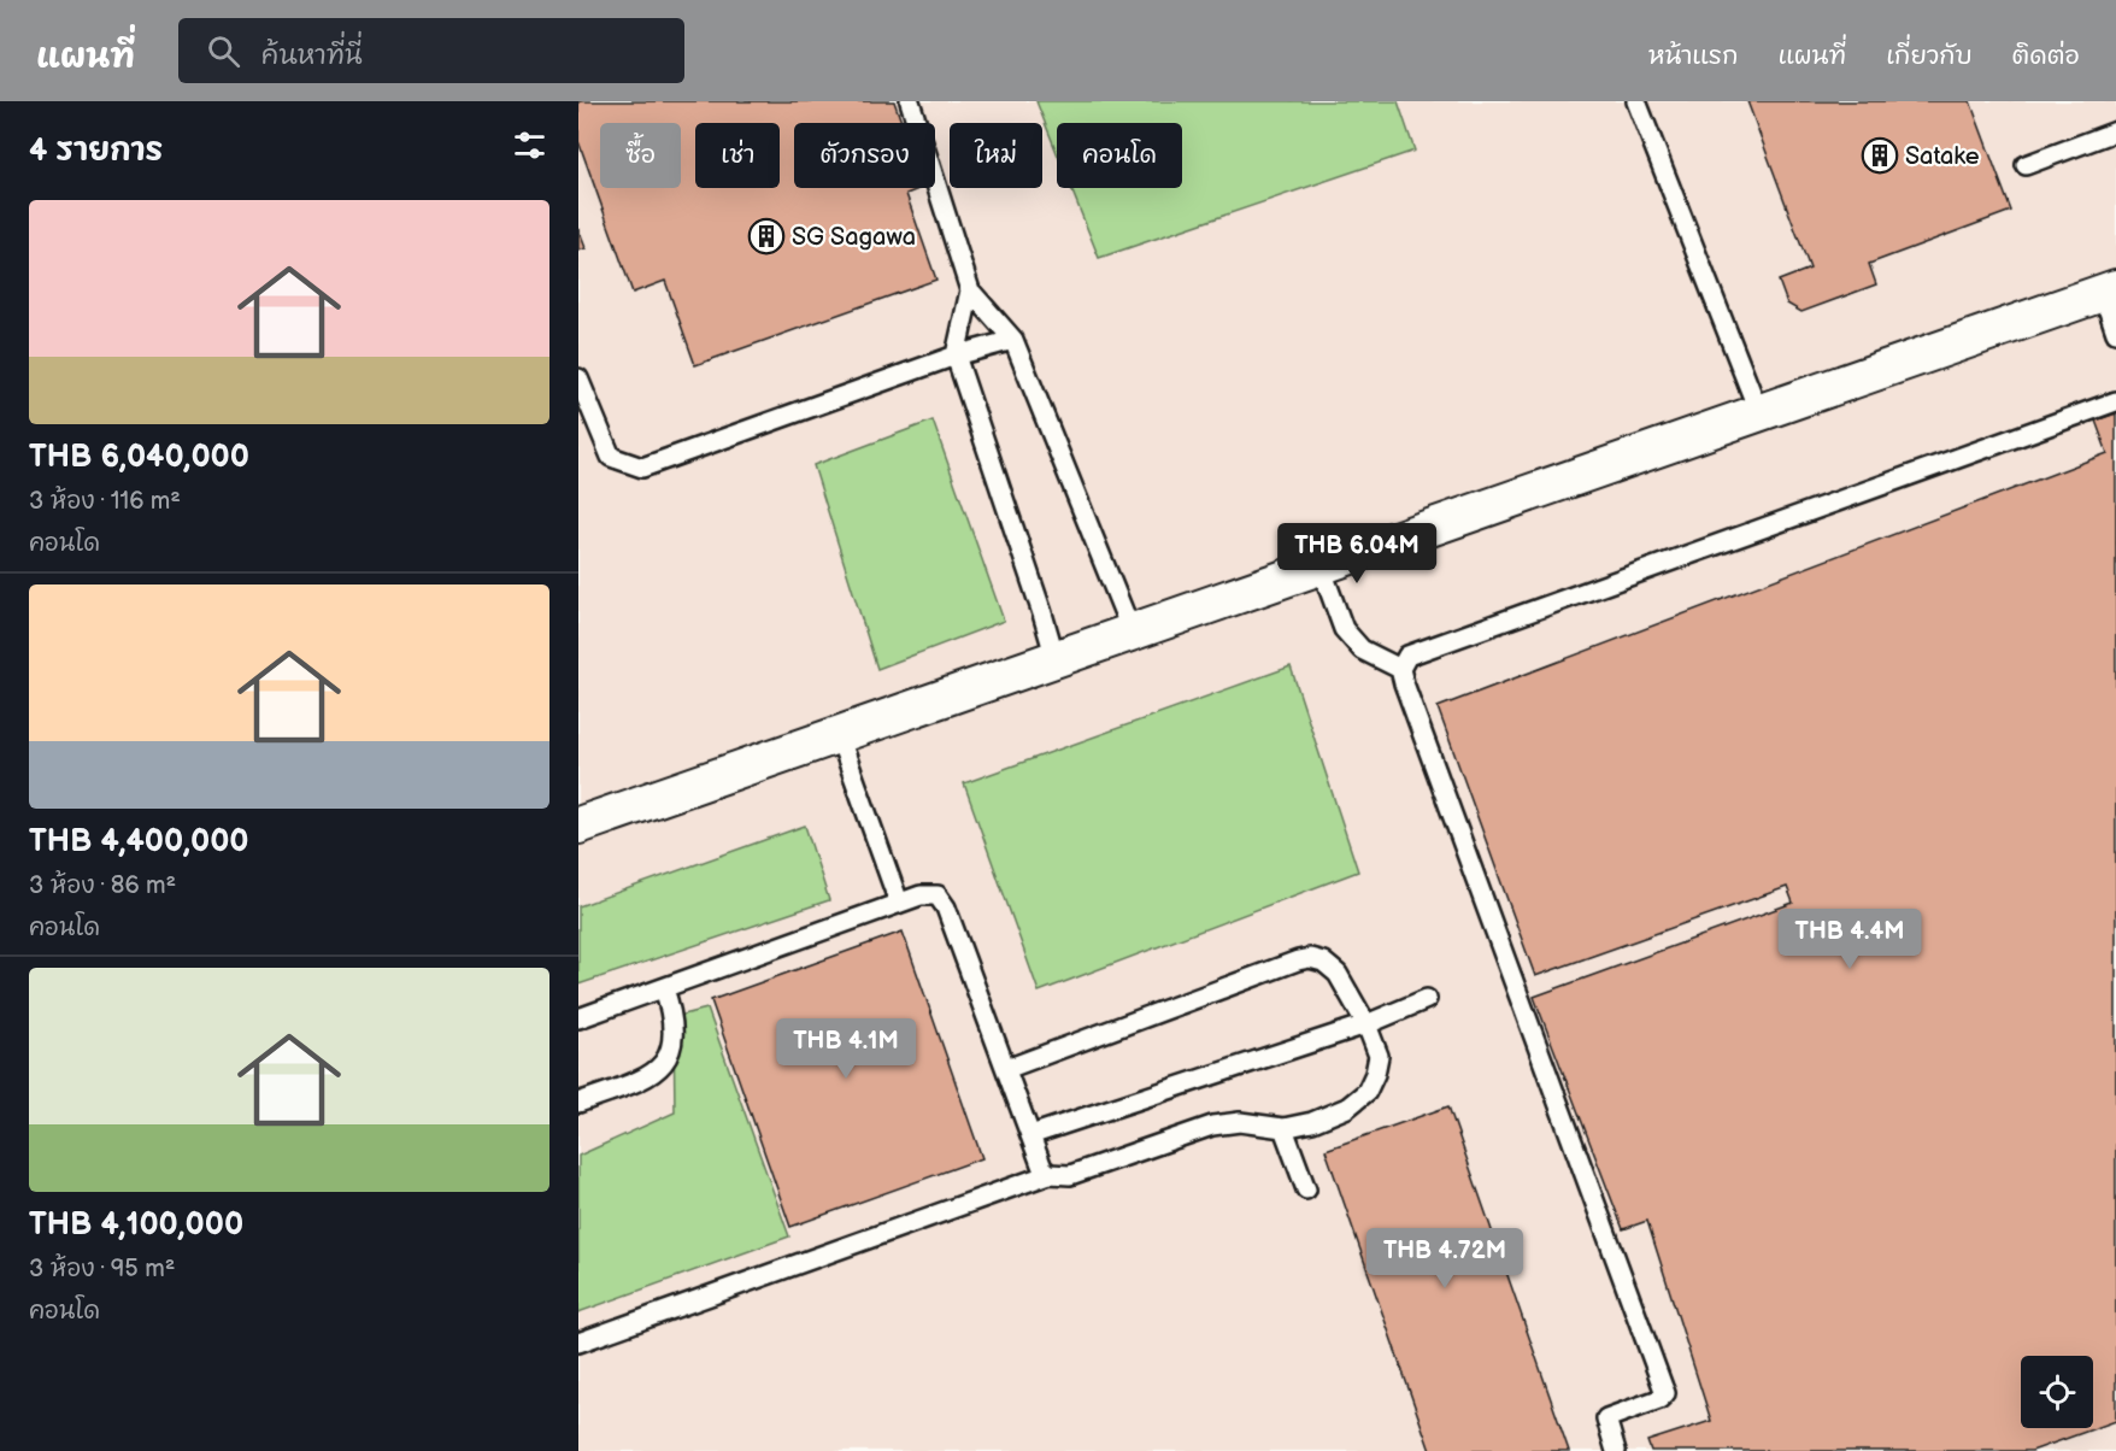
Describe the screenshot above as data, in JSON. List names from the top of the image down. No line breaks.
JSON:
{"places":{"building":["Satake","SG Sagawa"]},"page":{"header":"แผนที่","search":"ค้นหาที่นี่","nav":["หน้าแรก","แผนที่","เกี่ยวกับ","ติดต่อ"],"heading":"4 รายการ","chip":["ซื้อ","เช่า","ตัวกรอง","ใหม่","คอนโด"],"list":[{"name":"THB 6,040,000","note":"3 ห้อง · 116 m² · คอนโด"},{"name":"THB 4,400,000","note":"3 ห้อง · 86 m² · คอนโด"},{"name":"THB 4,100,000","note":"3 ห้อง · 95 m² · คอนโด"}],"price":["THB 6.04M","THB 4.4M","THB 4.1M","THB 4.72M"]}}
